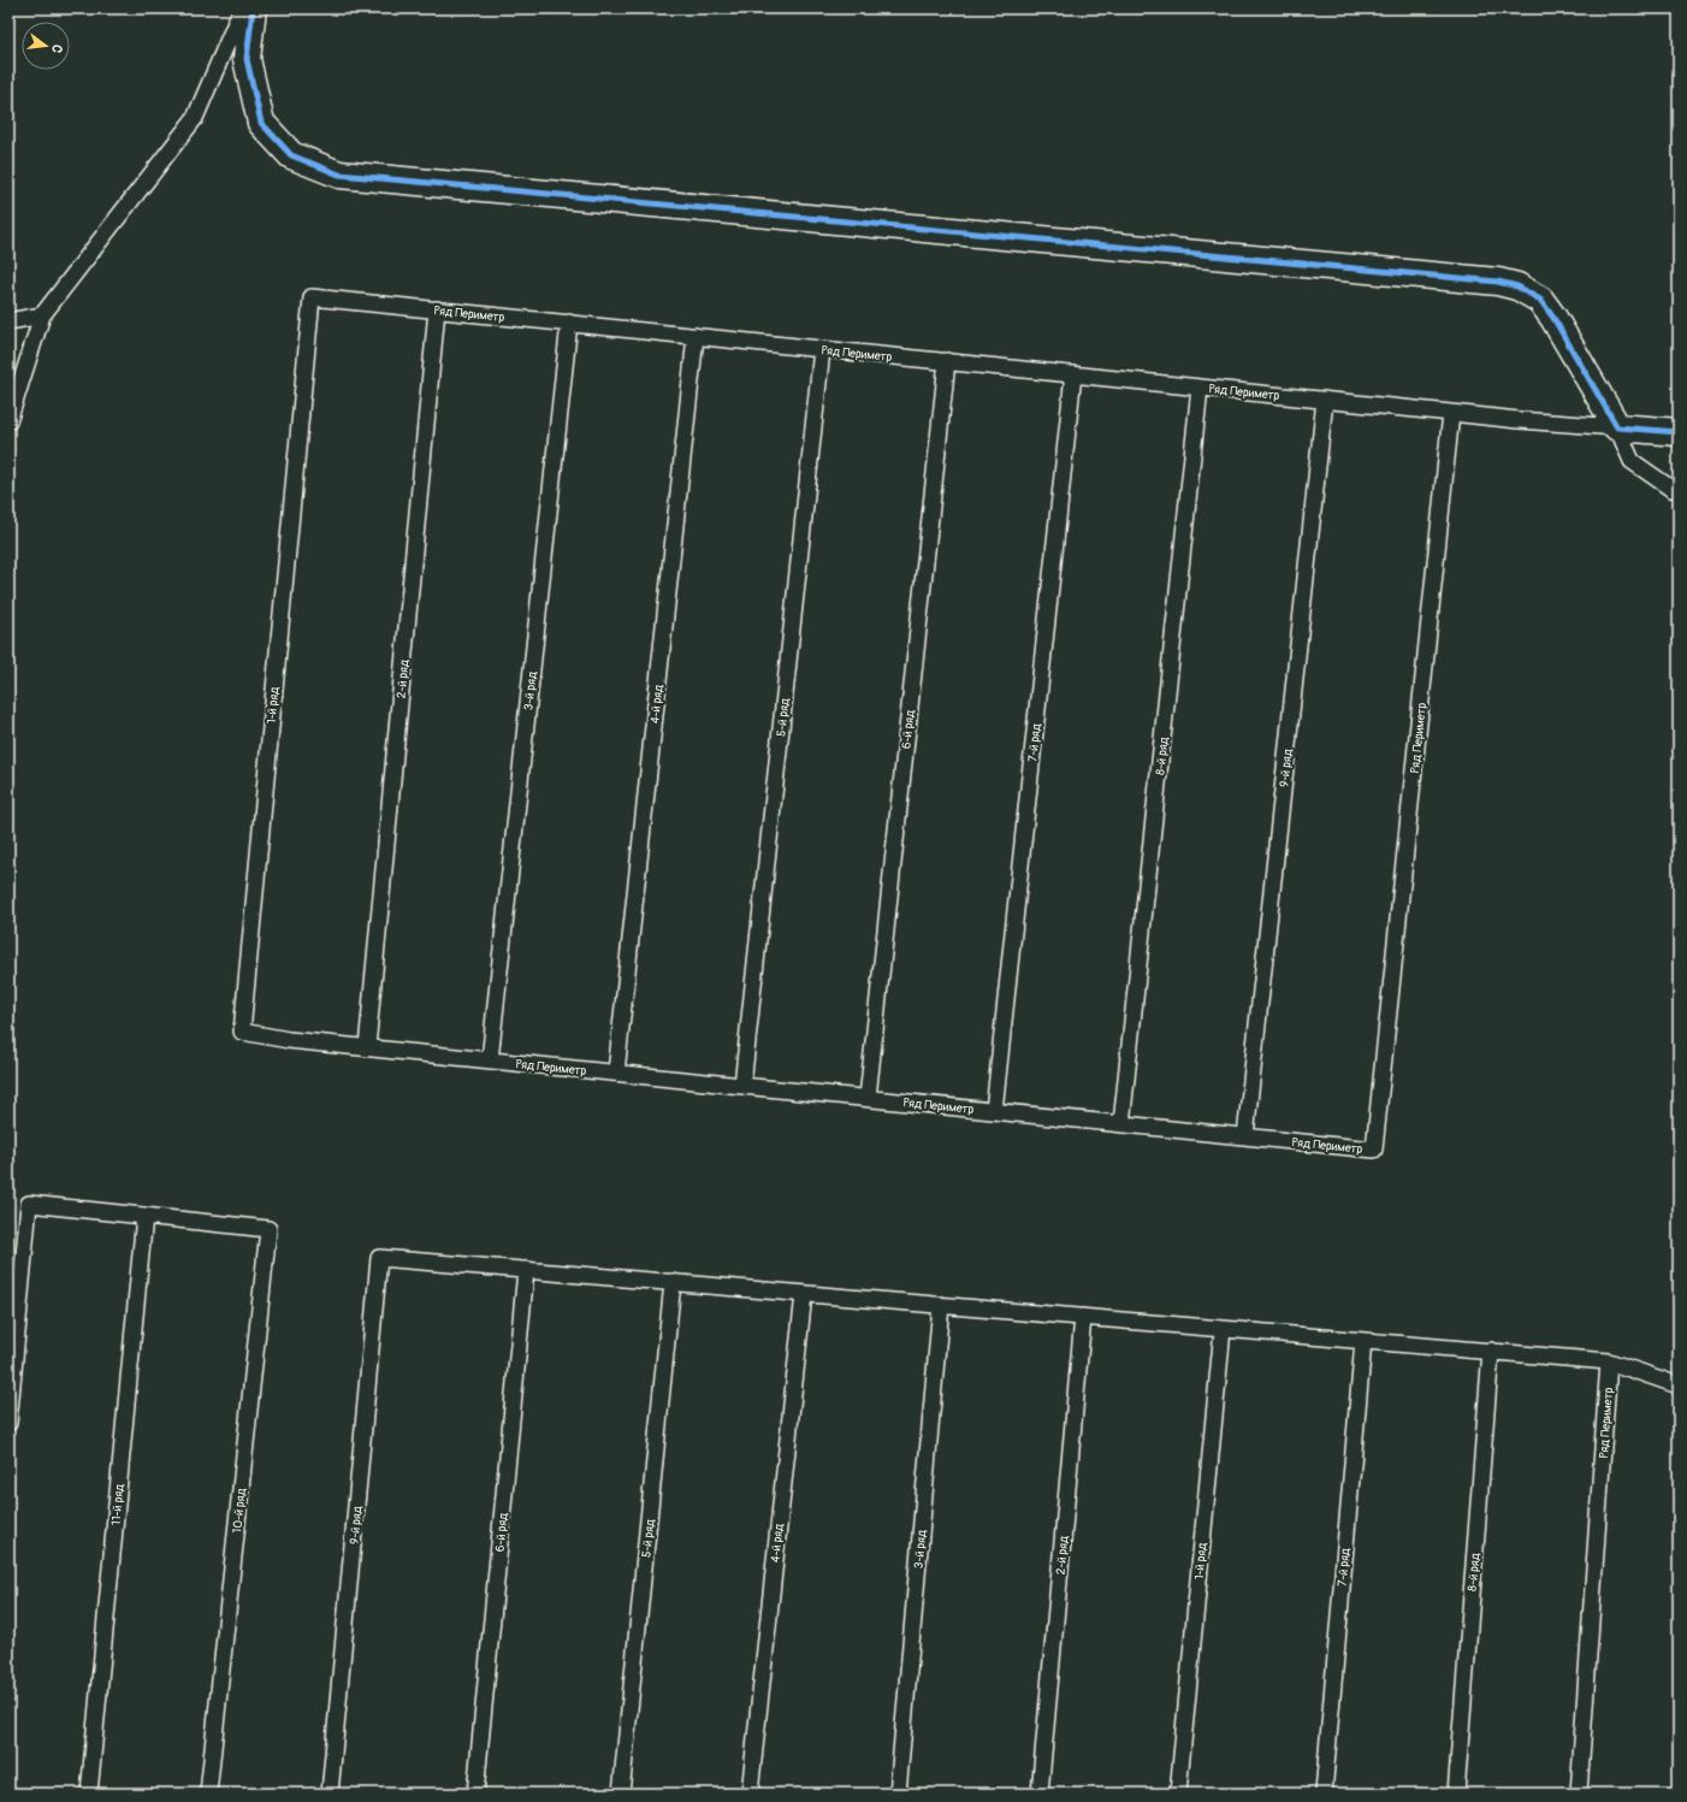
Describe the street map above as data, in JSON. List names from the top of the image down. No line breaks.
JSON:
{"streets":{"lane":["Ряд Периметр","2-й ряд","3-й ряд","4-й ряд","1-й ряд","5-й ряд","6-й ряд","7-й ряд","8-й ряд","9-й ряд","11-й ряд","10-й ряд"]},"crossings":[["Ряд Периметр","2-й ряд"],["Ряд Периметр","3-й ряд"],["Ряд Периметр","4-й ряд"],["Ряд Периметр","1-й ряд"],["Ряд Периметр","5-й ряд"],["Ряд Периметр","6-й ряд"],["Ряд Периметр","7-й ряд"],["Ряд Периметр","8-й ряд"],["Ряд Периметр","9-й ряд"],["6-й ряд","9-й ряд"],["11-й ряд","10-й ряд"]],"north":"right"}
